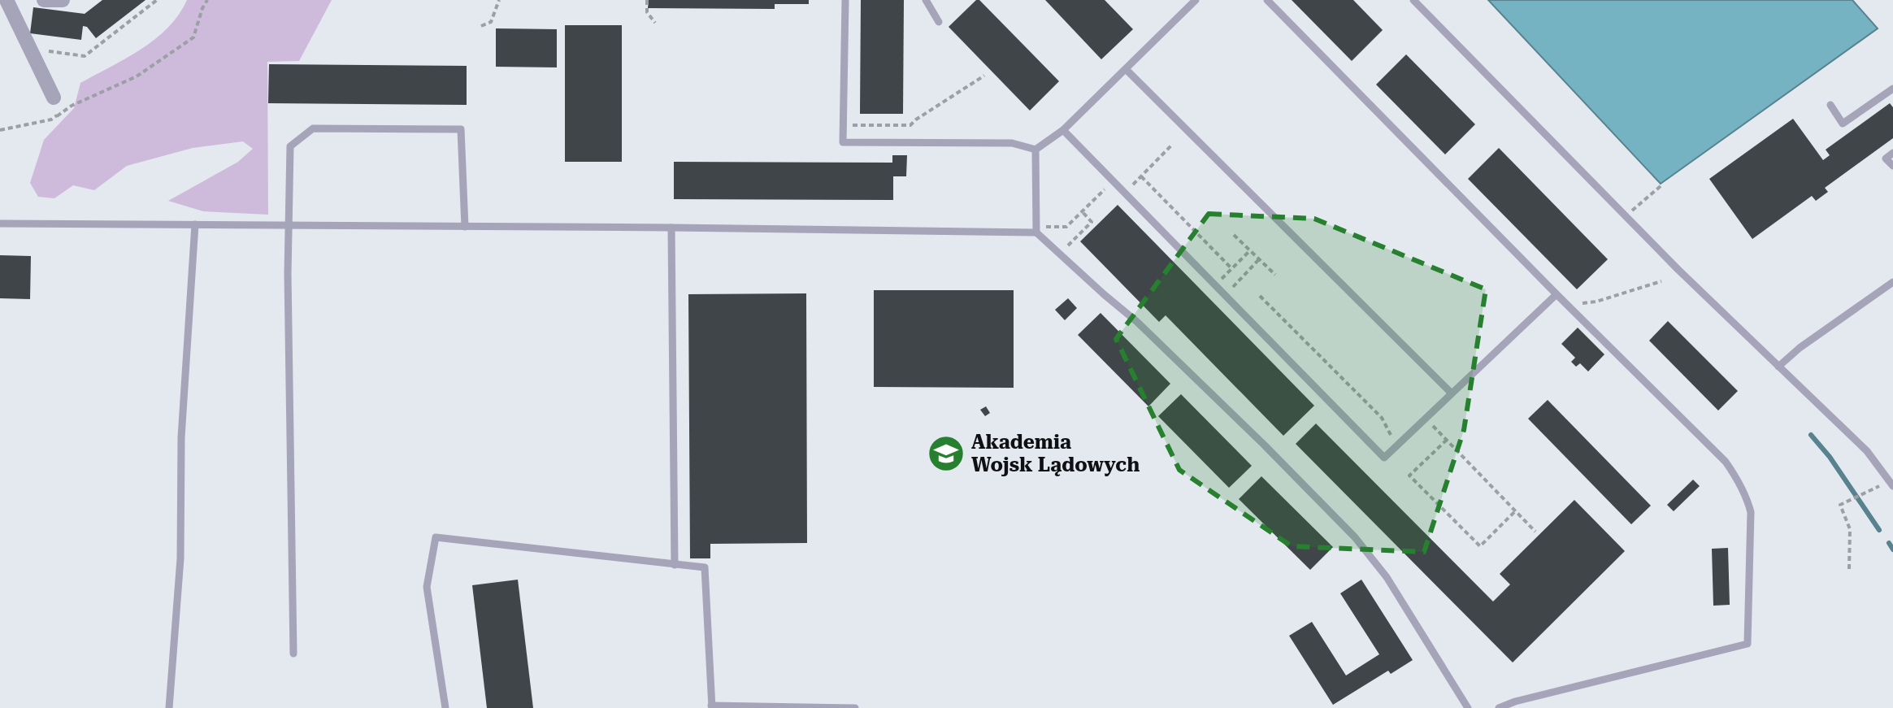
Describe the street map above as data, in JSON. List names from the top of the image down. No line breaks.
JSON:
{"places":{"school or university":["Akademia Wojsk Lądowych"]}}
